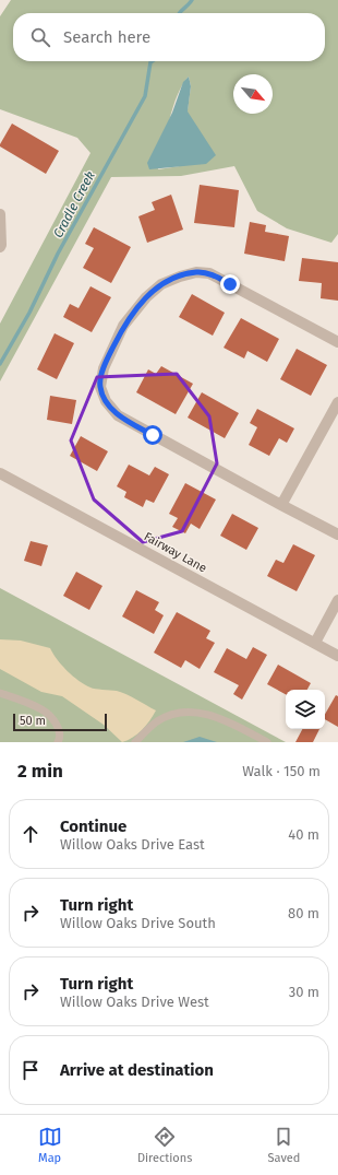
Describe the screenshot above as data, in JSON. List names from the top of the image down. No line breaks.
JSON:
{"streets":{"street":["Fairway Lane"]},"water":["Cradle Creek"],"scale_bar":"50 m","north":"bottom right","page":{"search":"Search here","scale":"50 m","heading":["2 min","Walk · 150 m"],"list":[["Continue","Willow Oaks Drive East","40 m"],["Turn right","Willow Oaks Drive South","80 m"],["Turn right","Willow Oaks Drive West","30 m"],"Arrive at destination"],"nav":["Map","Directions","Saved"]}}
